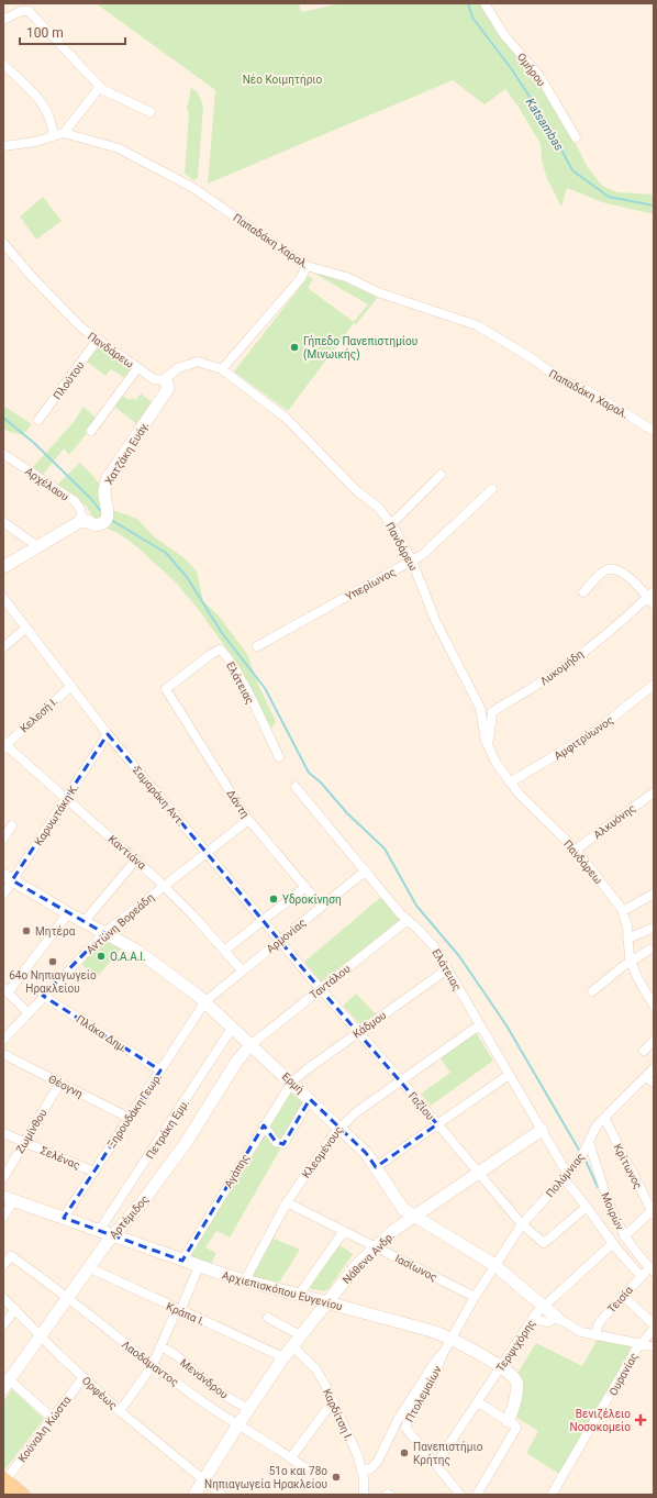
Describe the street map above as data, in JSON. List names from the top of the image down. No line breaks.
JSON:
{"streets":{"street":["Ομήρου","Παπαδάκη Χαραλ.","Πανδάρεω","Πλούτου","Χατζάκη Ευάγ.","Αρχέλαου","Υπερίωνος","Λυκομήδη","Ελάτειας","Κελεσή Ι.","Αμφιτρύωνος","Σαμαράκη Αντ.","Δάντη","Καρυωτάκη Κ.","Αλκυόνης","Καντιάνα","Αντώνη Βορεάδη","Αρμονίας","Ταντάλου","Κάδμου","Πλάκα Δημ.","Ερμή","Θέογνη","Γαζίου","Ξηρουδάκη Γεωρ.","Πετράκη Εμμ.","Ζωμίνθου","Κλεομένους","Σελένας","Κρίτωνος","Αγάπης","Πολύμνιας","Μοιρών","Αρτέμιδος","Νάθενα Ανδρ.","Ιασίωνος","Αρχιεπισκόπου Ευγενίου","Τεισία","Κράπα Ι.","Τερψιχόρης","Λαοδάμαντος","Ουρανίας","Μενάνδρου","Ορφέως","Πτολεμαίων","Καρδίτση Ι.","Κούναλη Κώστα"]},"crossings":[["Πανδάρεω","Πλούτου"],["Πανδάρεω","Χατζάκη Ευάγ."],["Πανδάρεω","Υπερίωνος"],["Πανδάρεω","Λυκομήδη"],["Πανδάρεω","Αμφιτρύωνος"],["Πανδάρεω","Αλκυόνης"],["Χατζάκη Ευάγ.","Αρχέλαου"],["Ελάτειας","Δάντη"],["Ελάτειας","Αρμονίας"],["Ελάτειας","Ταντάλου"],["Ελάτειας","Κάδμου"],["Ελάτειας","Γαζίου"],["Ελάτειας","Κλεομένους"],["Ελάτειας","Πολύμνιας"],["Ελάτειας","Νάθενα Ανδρ."],["Ελάτειας","Τεισία"],["Ελάτειας","Τερψιχόρης"],["Κελεσή Ι.","Σαμαράκη Αντ."],["Κελεσή Ι.","Καντιάνα"],["Σαμαράκη Αντ.","Καρυωτάκη Κ."],["Σαμαράκη Αντ.","Αντώνη Βορεάδη"],["Σαμαράκη Αντ.","Αρμονίας"],["Σαμαράκη Αντ.","Ταντάλου"],["Σαμαράκη Αντ.","Γαζίου"],["Δάντη","Αντώνη Βορεάδη"],["Δάντη","Αρμονίας"],["Καρυωτάκη Κ.","Καντιάνα"],["Καρυωτάκη Κ.","Ερμή"],["Καντιάνα","Αντώνη Βορεάδη"],["Καντιάνα","Αρμονίας"],["Αντώνη Βορεάδη","Πλάκα Δημ."],["Αντώνη Βορεάδη","Ερμή"],["Αρμονίας","Ερμή"],["Αρμονίας","Ξηρουδάκη Γεωρ."],["Ταντάλου","Ερμή"],["Ταντάλου","Γαζίου"],["Ταντάλου","Αρτέμιδος"],["Κάδμου","Ερμή"],["Κάδμου","Γαζίου"],["Κάδμου","Αγάπης"],["Πλάκα Δημ.","Ξηρουδάκη Γεωρ."],["Ερμή","Ξηρουδάκη Γεωρ."],["Ερμή","Πετράκη Εμμ."],["Ερμή","Κλεομένους"],["Ερμή","Αγάπης"],["Ερμή","Πολύμνιας"],["Ερμή","Αρτέμιδος"],["Ερμή","Νάθενα Ανδρ."],["Ερμή","Τερψιχόρης"],["Ερμή","Πτολεμαίων"],["Θέογνη","Ξηρουδάκη Γεωρ."],["Θέογνη","Ζωμίνθου"],["Γαζίου","Κλεομένους"],["Γαζίου","Πολύμνιας"],["Γαζίου","Νάθενα Ανδρ."],["Ξηρουδάκη Γεωρ.","Σελένας"],["Ξηρουδάκη Γεωρ.","Αρχιεπισκόπου Ευγενίου"],["Πετράκη Εμμ.","Αρχιεπισκόπου Ευγενίου"],["Ζωμίνθου","Σελένας"],["Κλεομένους","Ιασίωνος"],["Κλεομένους","Αρχιεπισκόπου Ευγενίου"],["Κρίτωνος","Πολύμνιας"],["Αγάπης","Αρχιεπισκόπου Ευγενίου"],["Πολύμνιας","Μοιρών"],["Πολύμνιας","Πτολεμαίων"],["Μοιρών","Τεισία"],["Αρτέμιδος","Αρχιεπισκόπου Ευγενίου"],["Αρτέμιδος","Κράπα Ι."],["Αρτέμιδος","Λαοδάμαντος"],["Αρτέμιδος","Ορφέως"],["Νάθενα Ανδρ.","Ιασίωνος"],["Νάθενα Ανδρ.","Αρχιεπισκόπου Ευγενίου"],["Νάθενα Ανδρ.","Κράπα Ι."],["Νάθενα Ανδρ.","Λαοδάμαντος"],["Νάθενα Ανδρ.","Μενάνδρου"],["Νάθενα Ανδρ.","Ορφέως"],["Νάθενα Ανδρ.","Καρδίτση Ι."],["Ιασίωνος","Πτολεμαίων"],["Αρχιεπισκόπου Ευγενίου","Τερψιχόρης"],["Αρχιεπισκόπου Ευγενίου","Πτολεμαίων"],["Τερψιχόρης","Πτολεμαίων"],["Ορφέως","Κούναλη Κώστα"],["Πτολεμαίων","Καρδίτση Ι."]],"water":["Katsambas"],"parks":["Νέο Κοιμητήριο"],"places":{"other":["Γήπεδο Πανεπιστημίου (Μινωικής)","Υδροκίνηση","Μητέρα","Ο.Α.Α.Ι.","64ο Νηπιαγωγείο Ηρακλείου","Πανεπιστήμιο Κρήτης","51ο και 78ο Νηπιαγωγεία Ηρακλείου"],"health":["Βενιζέλειο Νοσοκομείο"]},"scale_bar":"100 m"}
